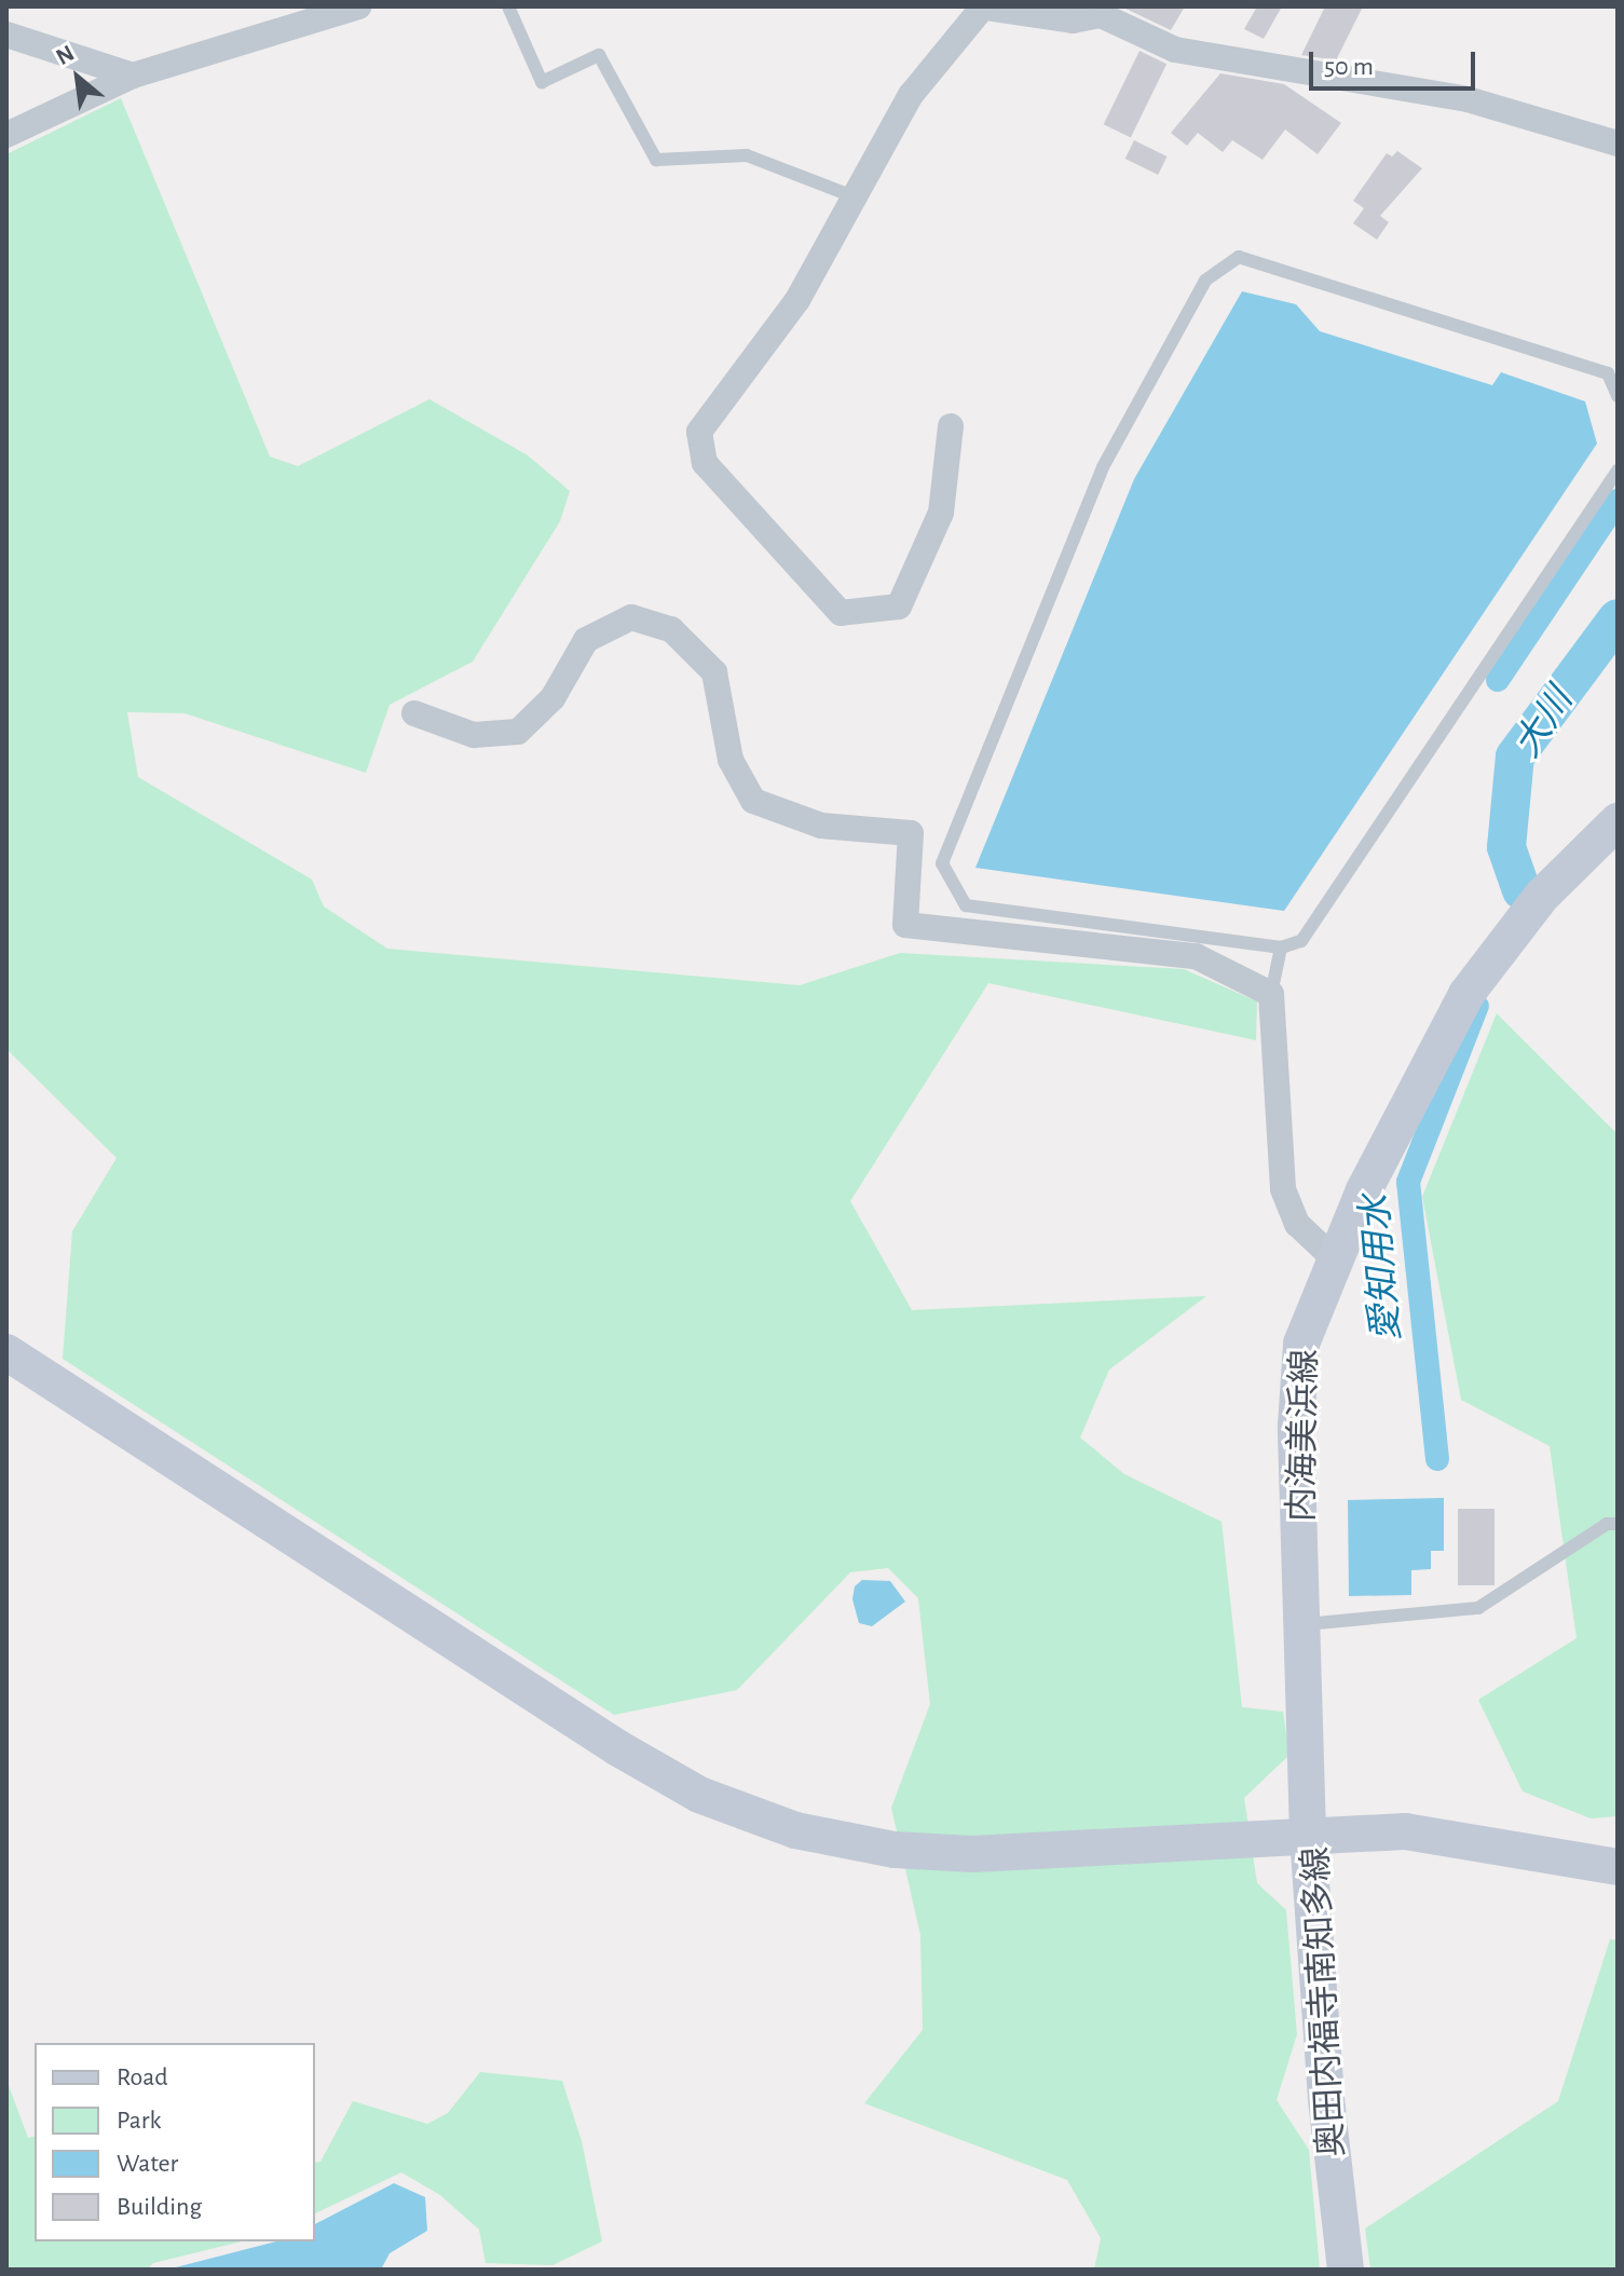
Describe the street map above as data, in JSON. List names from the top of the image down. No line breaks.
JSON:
{"streets":{"main road":["内海美浜線","奥田内福寺南知多線"]},"crossings":[["内海美浜線","奥田内福寺南知多線"]],"water":["大川","愛知用水"],"legend":["Road","Park","Water","Building"],"scale_bar":"50 m","north":"top left"}
